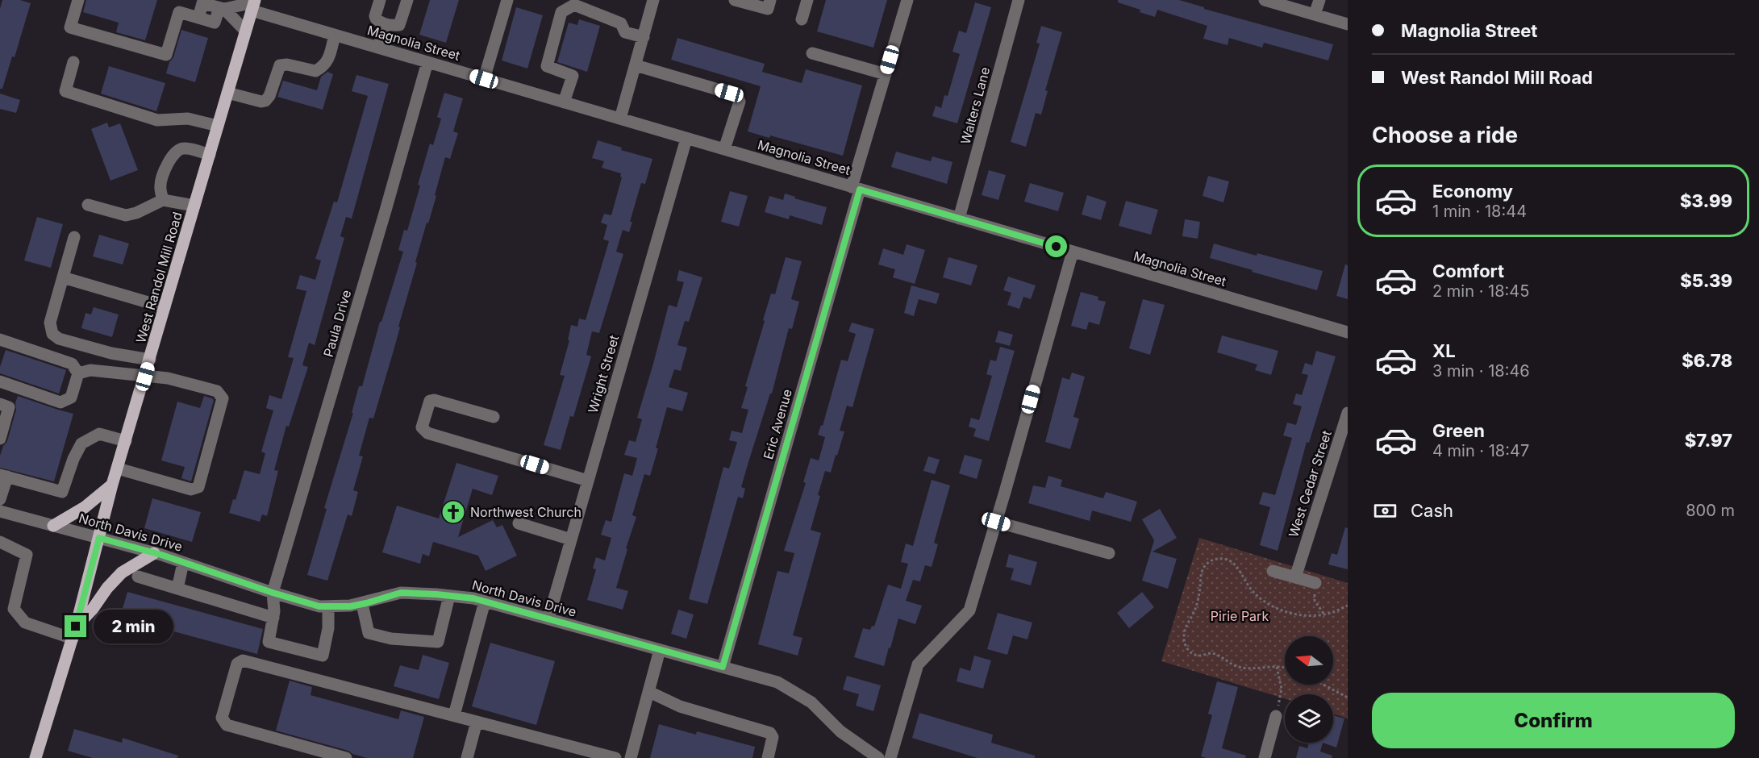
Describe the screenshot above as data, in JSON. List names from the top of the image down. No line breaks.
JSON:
{"streets":{"main road":["West Randol Mill Road"],"street":["Magnolia Street","Walters Lane","Paula Drive","Wright Street","Eric Avenue","West Cedar Street","North Davis Drive"]},"crossings":[["Magnolia Street","Walters Lane"],["Magnolia Street","West Randol Mill Road"],["Magnolia Street","Paula Drive"],["Magnolia Street","Wright Street"],["Magnolia Street","Eric Avenue"],["West Randol Mill Road","North Davis Drive"],["Paula Drive","North Davis Drive"],["Wright Street","North Davis Drive"],["Eric Avenue","North Davis Drive"]],"parks":["Pirie Park"],"places":{"church":["Northwest Church"]},"north":"left","page":{"banner":["Magnolia Street","West Randol Mill Road"],"heading":"Choose a ride","list":[{"name":"Economy","note":"1 min · 18:44","value":"$3.99"},{"name":"Comfort","note":"2 min · 18:45","value":"$5.39"},{"name":"XL","note":"3 min · 18:46","value":"$6.78"},{"name":"Green","note":"4 min · 18:47","value":"$7.97"}],"pay":["Cash","800 m"],"bubble":"2 min","buttons":"Confirm"}}
